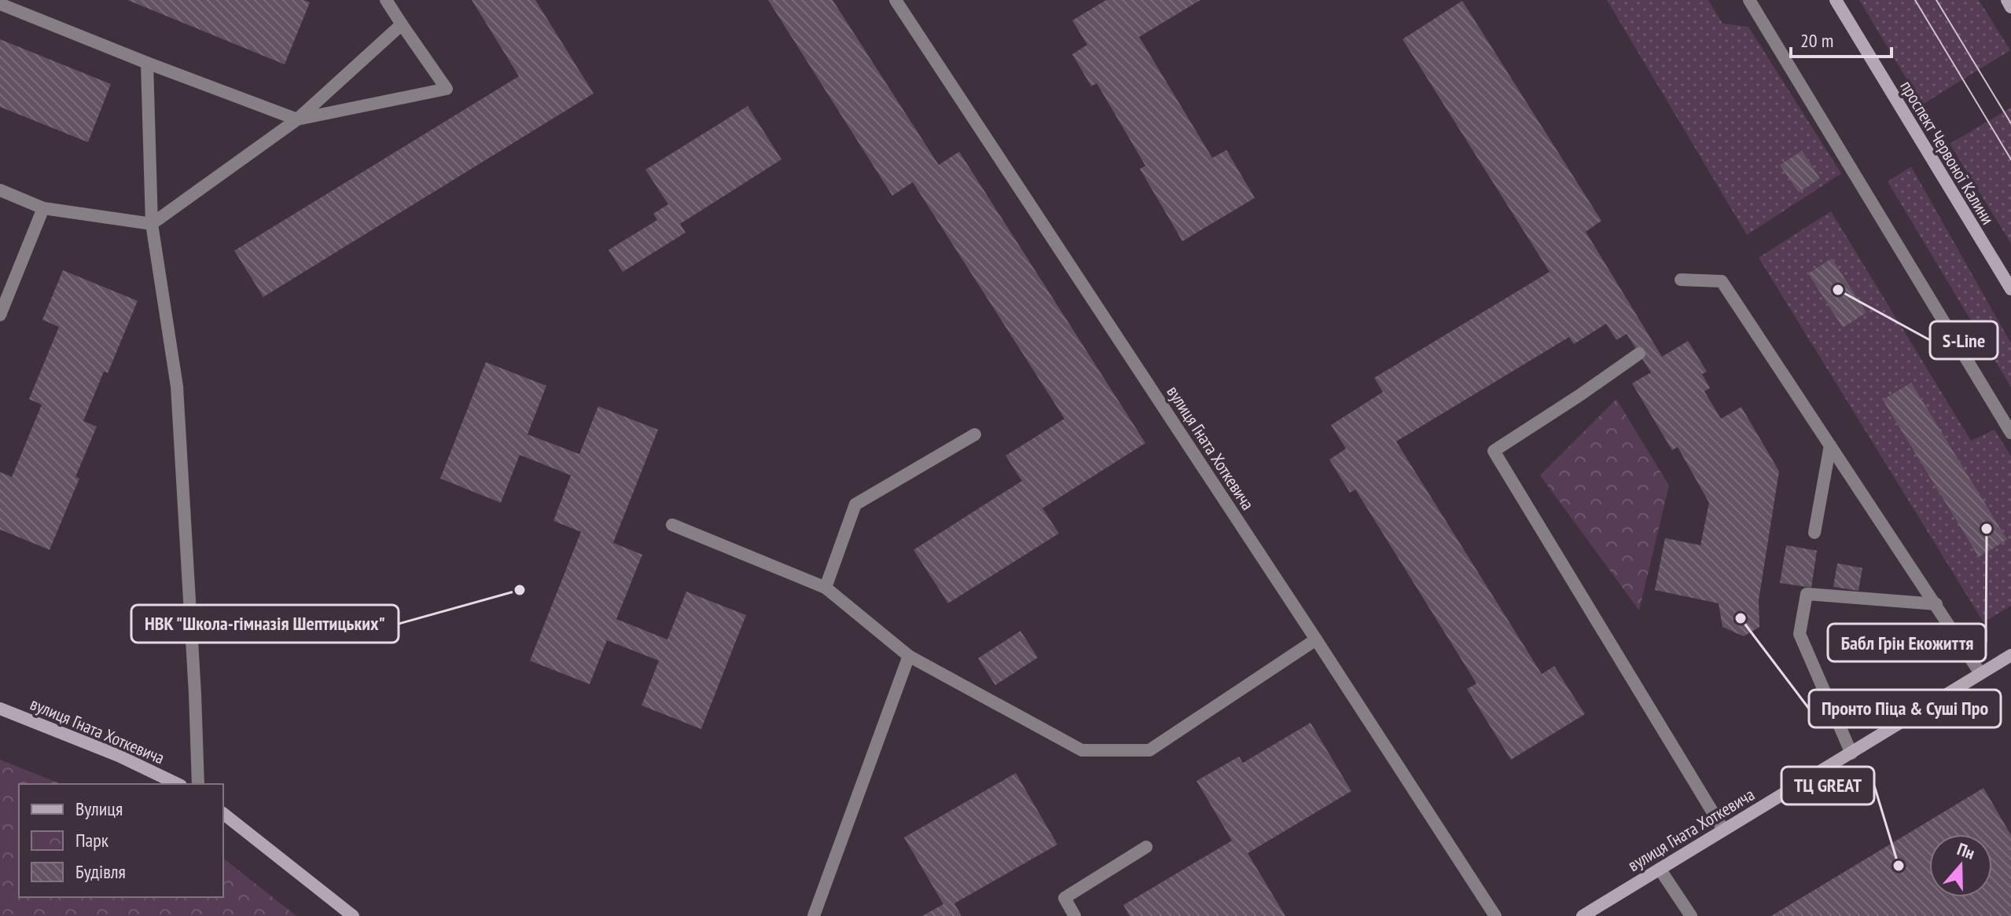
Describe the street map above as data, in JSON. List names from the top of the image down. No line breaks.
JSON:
{"streets":{"street":["проспект Червоної Калини","вулиця Гната Хоткевича"]},"places":["S-Line","Бабл Грін Eкожиття","НВК \"Школа-гімназія Шептицьких\"","Пронто Піца & Суші Про","ТЦ GREAT"],"legend":["Вулиця","Парк","Будівля"],"scale_bar":"20 m","north":"top"}
